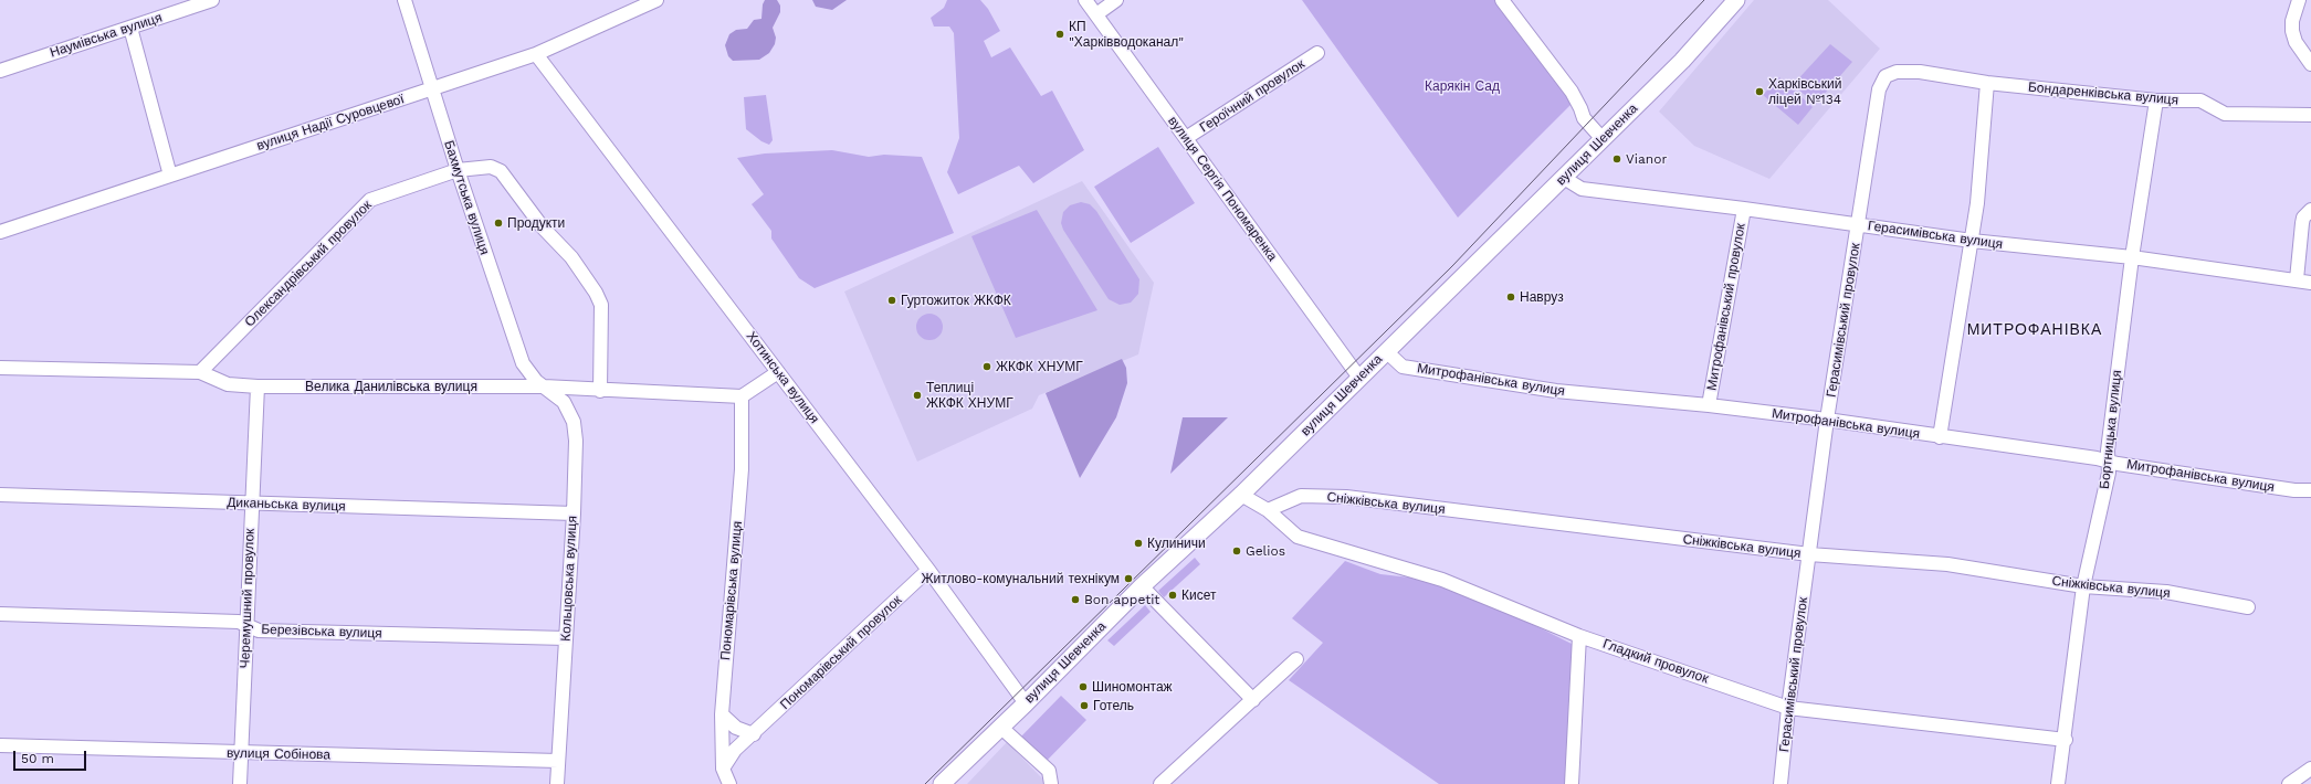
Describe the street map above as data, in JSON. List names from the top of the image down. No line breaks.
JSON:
{"streets":{"main road":["вулиця Шевченка"],"street":["Наумівська вулиця","Бондаренківська вулиця","Героїчний провулок","вулиця Надії Суровцевої","вулиця Сергія Пономаренка","Бахмутська вулиця","Герасимівська вулиця","Олександрівський провулок","Митрофанівський провулок","Герасимівський провулок","Хотинська вулиця","Митрофанівська вулиця","Велика Данилівська вулиця","Бортницька вулиця","Сніжківська вулиця","Диканьська вулиця","Кольцовська вулиця","Пономарівська вулиця","Черемушний провулок","Березівська вулиця","Пономарівський провулок","Гладкий провулок","вулиця Собінова"]},"crossings":[["Бондаренківська вулиця","Герасимівський провулок"],["Бондаренківська вулиця","Бортницька вулиця"],["Героїчний провулок","вулиця Сергія Пономаренка"],["вулиця Надії Суровцевої","Бахмутська вулиця"],["вулиця Надії Суровцевої","Хотинська вулиця"],["вулиця Шевченка","вулиця Сергія Пономаренка"],["вулиця Шевченка","Герасимівська вулиця"],["вулиця Шевченка","Хотинська вулиця"],["вулиця Шевченка","Митрофанівська вулиця"],["Бахмутська вулиця","Олександрівський провулок"],["Бахмутська вулиця","Велика Данилівська вулиця"],["Бахмутська вулиця","Кольцовська вулиця"],["Герасимівська вулиця","Митрофанівський провулок"],["Герасимівська вулиця","Герасимівський провулок"],["Герасимівська вулиця","Бортницька вулиця"],["Олександрівський провулок","Велика Данилівська вулиця"],["Митрофанівський провулок","Митрофанівська вулиця"],["Герасимівський провулок","Митрофанівська вулиця"],["Герасимівський провулок","Сніжківська вулиця"],["Герасимівський провулок","Гладкий провулок"],["Хотинська вулиця","Пономарівський провулок"],["Митрофанівська вулиця","Бортницька вулиця"],["Велика Данилівська вулиця","Кольцовська вулиця"],["Велика Данилівська вулиця","Пономарівська вулиця"],["Велика Данилівська вулиця","Черемушний провулок"],["Бортницька вулиця","Сніжківська вулиця"],["Бортницька вулиця","Гладкий провулок"],["Сніжківська вулиця","Гладкий провулок"],["Диканьська вулиця","Кольцовська вулиця"],["Диканьська вулиця","Черемушний провулок"],["Кольцовська вулиця","Березівська вулиця"],["Кольцовська вулиця","вулиця Собінова"],["Пономарівська вулиця","Пономарівський провулок"],["Черемушний провулок","Березівська вулиця"],["Черемушний провулок","вулиця Собінова"]],"districts":["МИТРОФАНІВКА"],"parks":["Карякін Сад"],"places":["КП \"Харківводоканал\"","Харківський ліцей №134","Vianor","Продукти","Навруз","Гуртожиток ЖКФК","ЖКФК ХНУМГ","Теплиці ЖКФК ХНУМГ","Кулиничи","Gelios","Житлово-комунальний технікум","Кисет","Bon appetit","Шиномонтаж","Готель"],"scale_bar":"50 m"}
